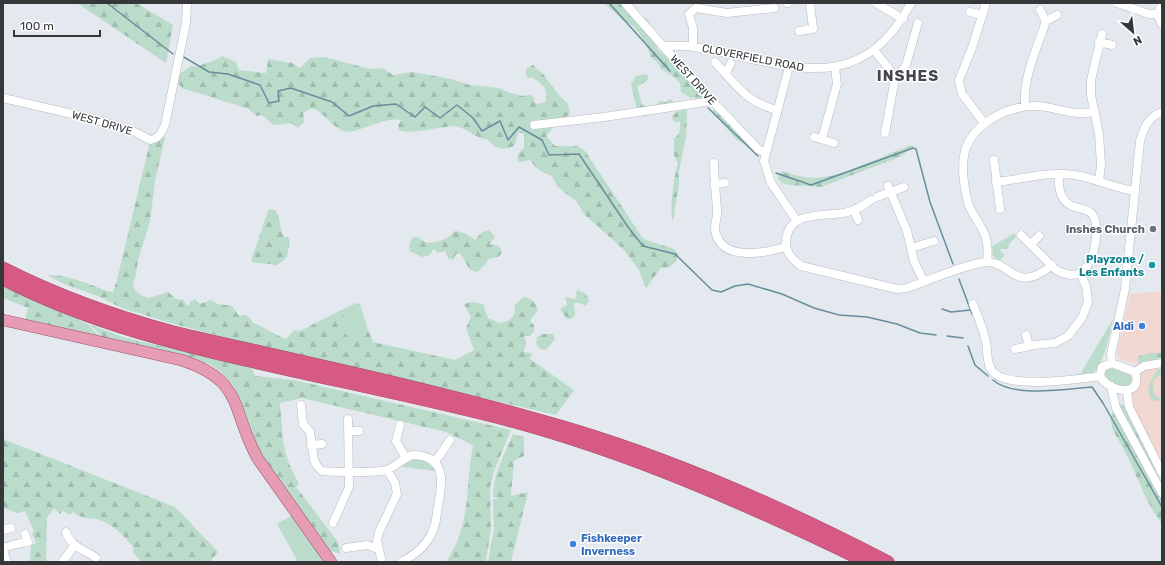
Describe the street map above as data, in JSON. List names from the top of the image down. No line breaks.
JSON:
{"streets":{"street":["CLOVERFIELD ROAD","WEST DRIVE"]},"crossings":[["CLOVERFIELD ROAD","WEST DRIVE"]],"districts":["INSHES"],"places":["Inshes Church","Playzone / Les Enfants","Aldi","Fishkeeper Inverness"],"scale_bar":"100 m","north":"bottom right"}
